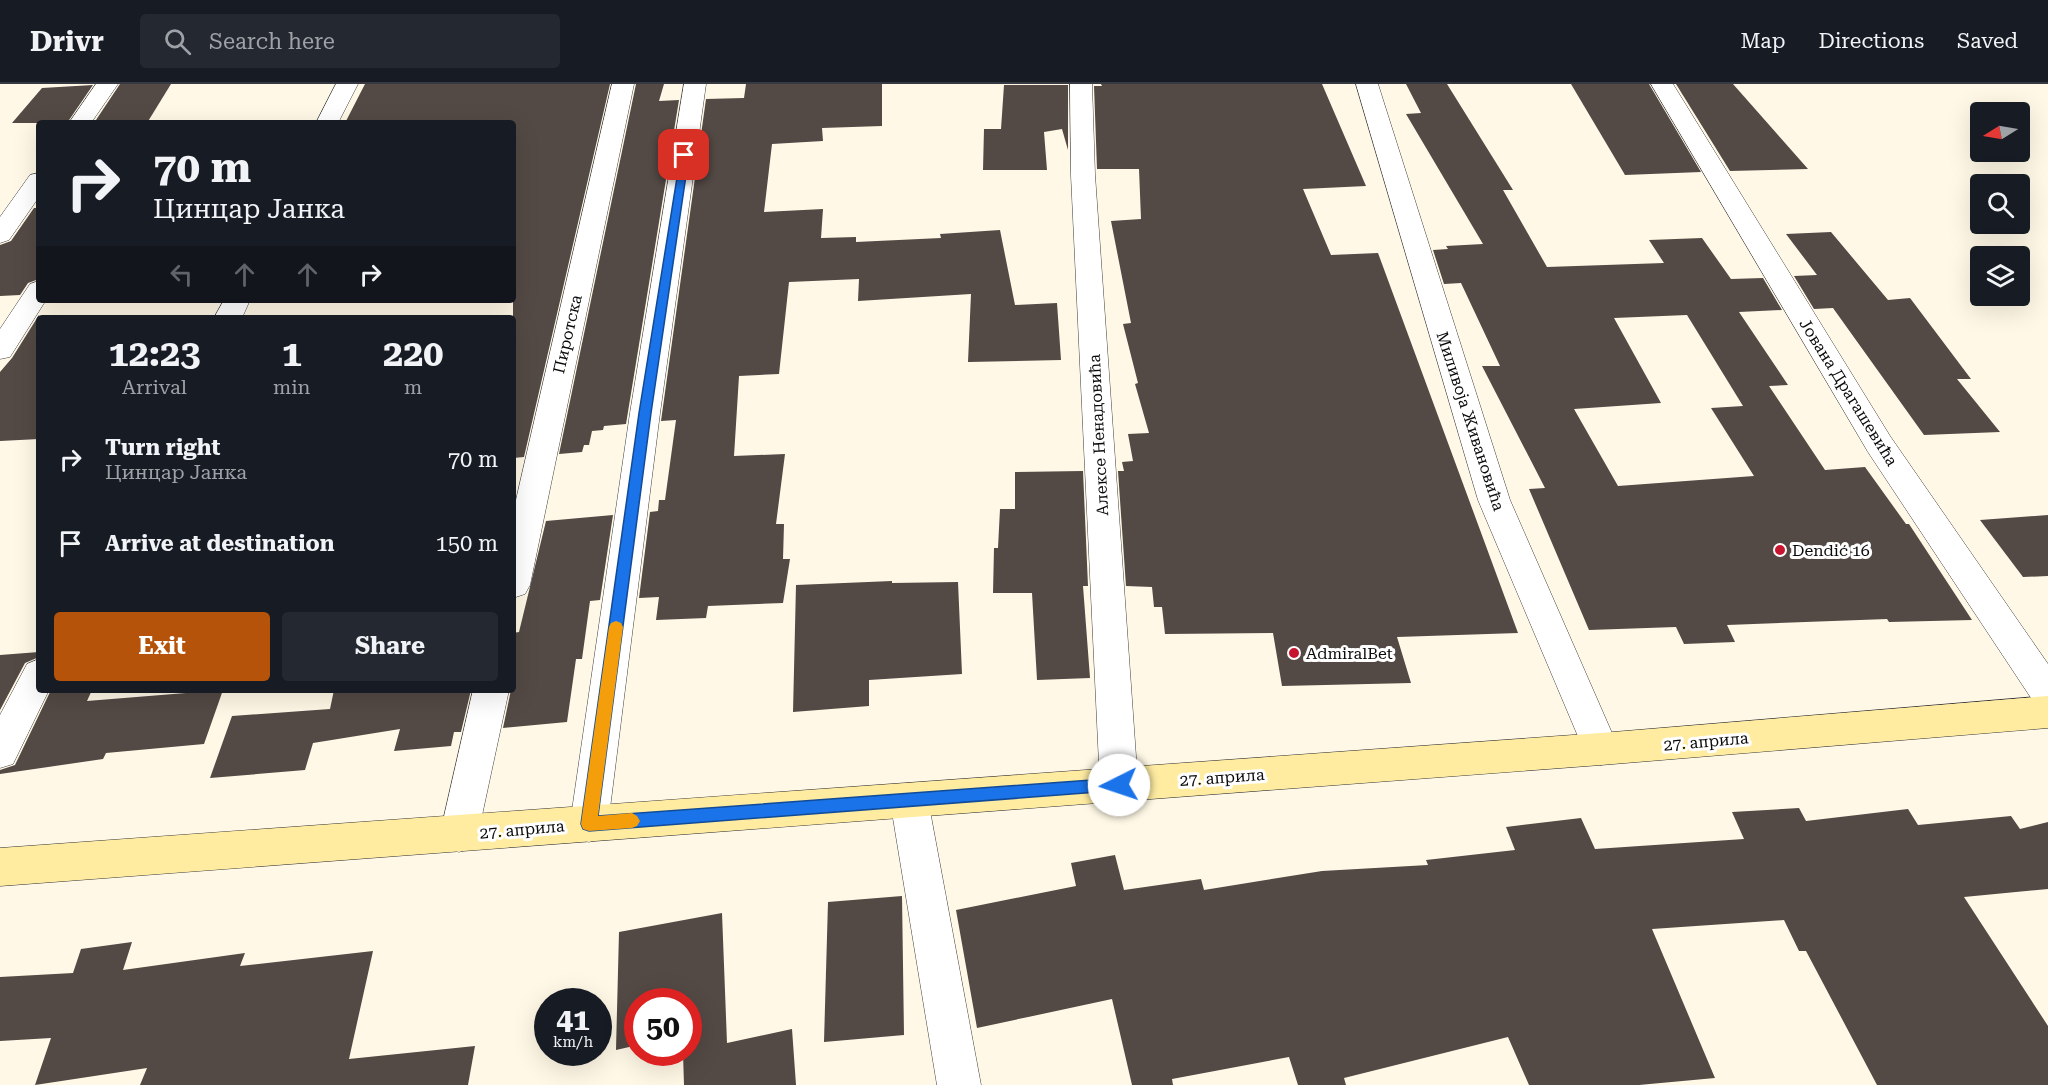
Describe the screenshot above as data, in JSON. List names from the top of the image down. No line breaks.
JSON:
{"streets":{"main road":["27. априла"],"street":["Пиротска","Јована Драгашевића","Миливоја Живановића","Алексе Ненадовића"]},"crossings":[["Миливоја Живановића","27. априла"],["Алексе Ненадовића","27. априла"]],"places":["Dendić 16","AdmiralBet"],"north":"left","page":{"header":"Drivr","search":"Search here","nav":["Map","Directions","Saved"],"turn":["70 m","Цинцар Јанка"],"eta":["12:23","Arrival","1","min","220","m"],"list":[{"name":"Turn right","note":"Цинцар Јанка","value":"70 m"},{"name":"Arrive at destination","value":"150 m"}],"buttons":["Exit","Share"],"speed":"41 km/h","limit":"50"}}
